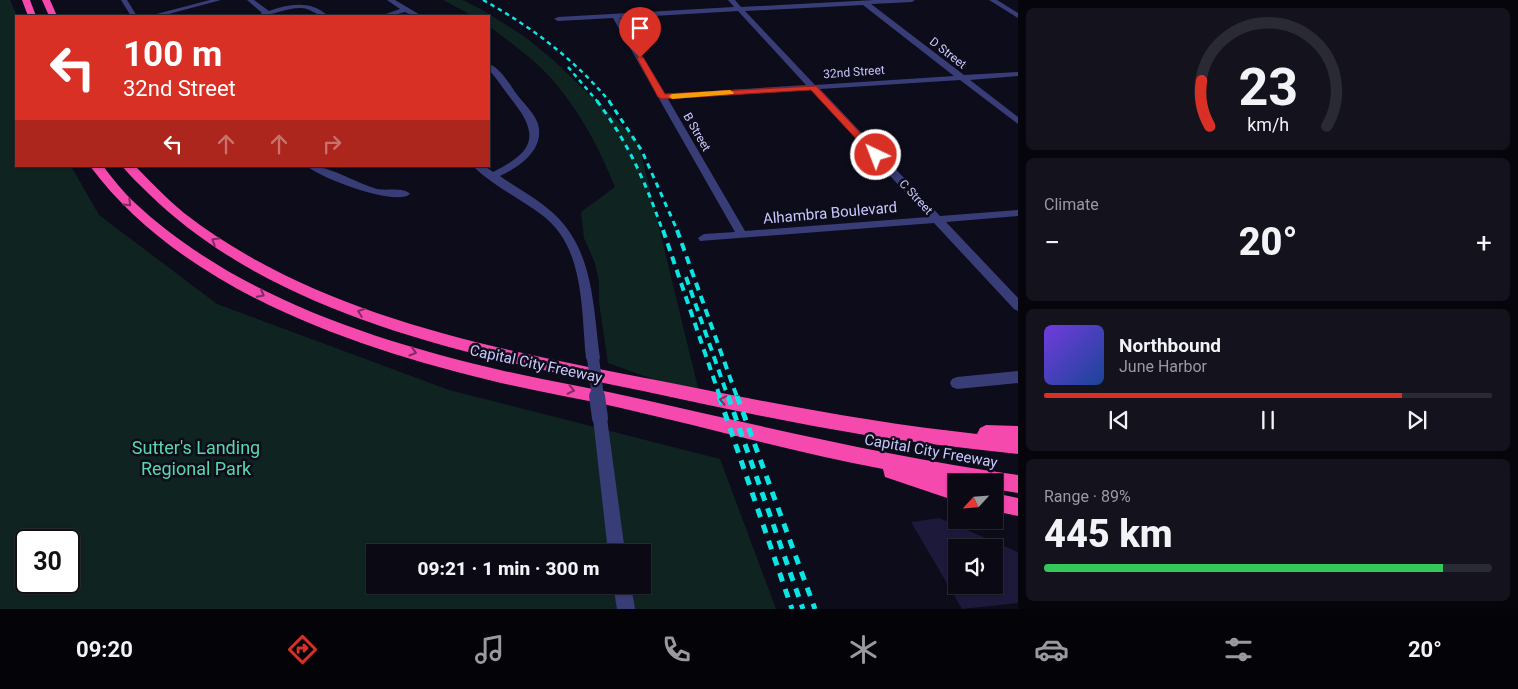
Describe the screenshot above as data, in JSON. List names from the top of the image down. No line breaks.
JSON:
{"streets":{"highway":["Capital City Freeway"],"street":["D Street","32nd Street","B Street","C Street","Alhambra Boulevard"]},"crossings":[["D Street","32nd Street"],["32nd Street","B Street"],["32nd Street","C Street"],["B Street","Alhambra Boulevard"],["C Street","Alhambra Boulevard"]],"parks":["Sutter's Landing Regional Park"],"north":"bottom left","page":{"turn":["100 m","32nd Street"],"tile":["Climate",["Range · 89%","445 km"]],"heat":["−","20°","+"],"song":["Northbound","June Harbor"],"limit":"30","trip":"09:21 · 1 min · 300 m","tabs":["09:20","20°"],"gauge":["23","km/h"]}}
